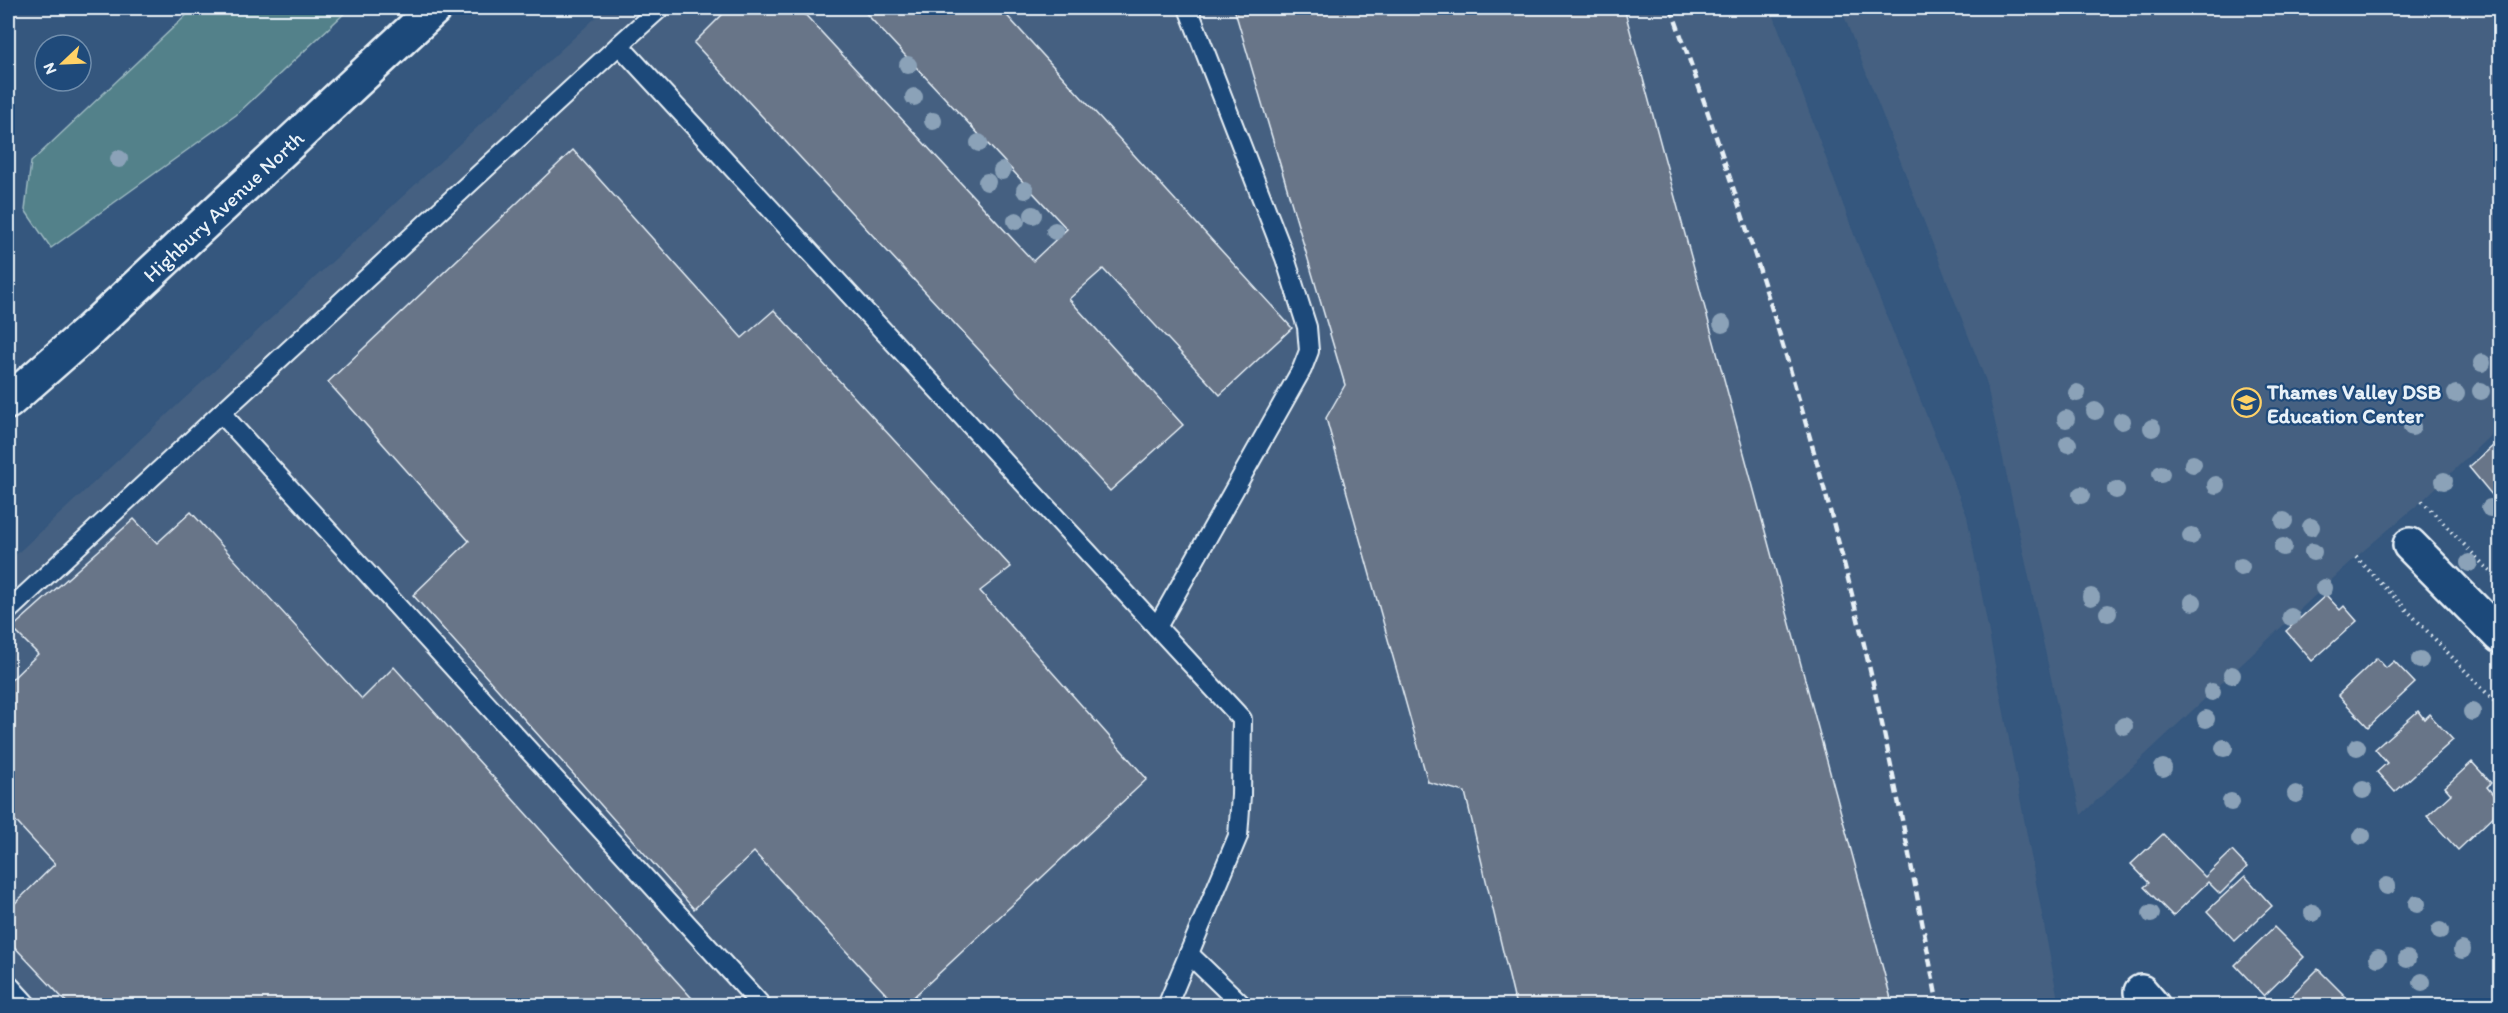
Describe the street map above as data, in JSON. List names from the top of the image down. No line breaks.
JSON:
{"streets":{"main road":["Highbury Avenue North"]},"places":{"school or university":["Thames Valley DSB Education Center"]},"north":"bottom left"}
